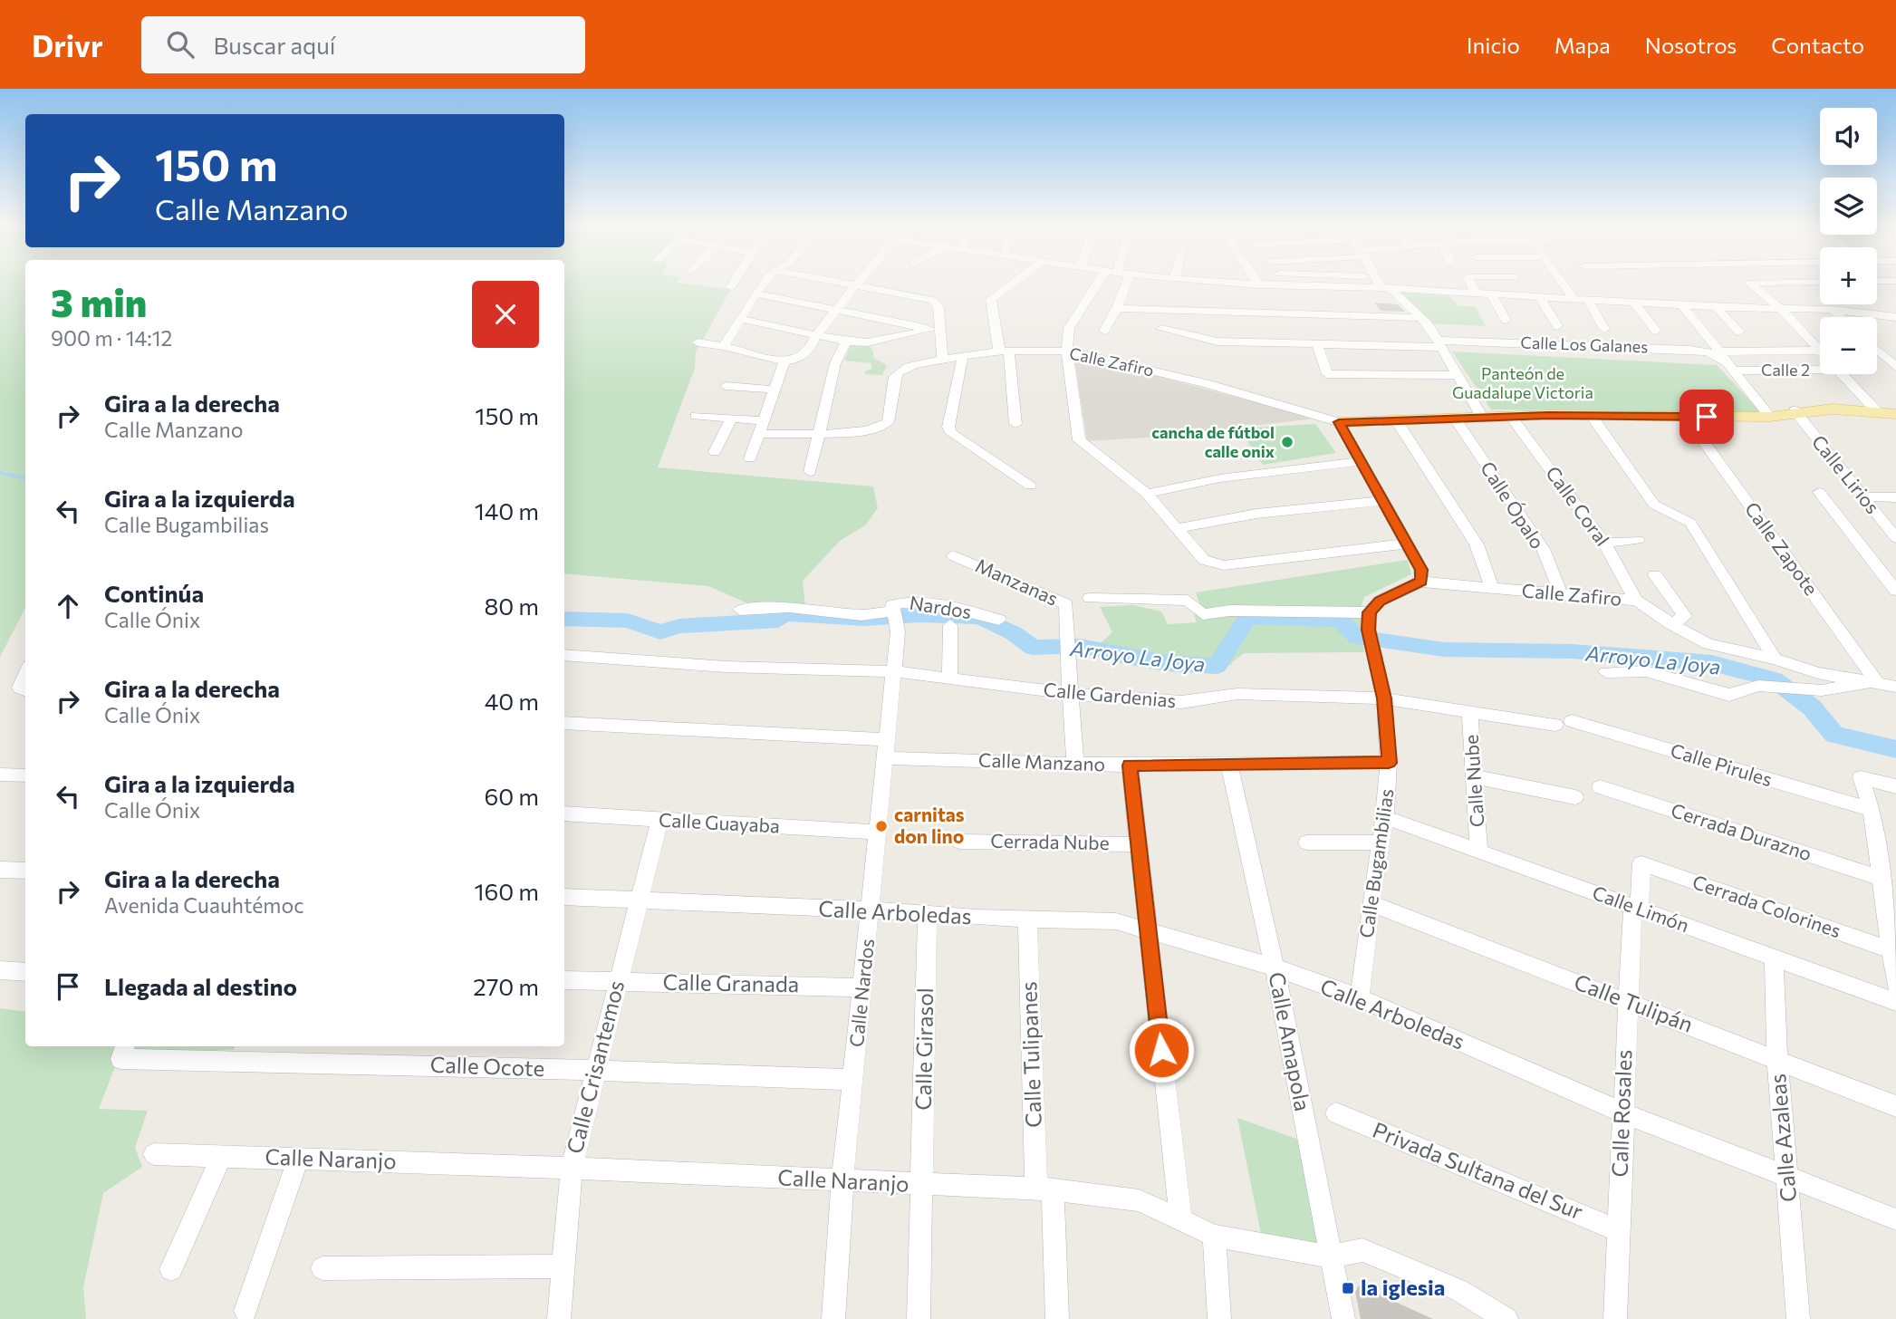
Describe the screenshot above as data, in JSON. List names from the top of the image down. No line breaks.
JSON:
{"streets":{"street":["Calle Los Galanes","Calle Zafiro","Calle 2","Calle Lirios","Calle Ópalo","Calle Coral","Calle Zapote","Manzanas","Nardos","Calle Gardenias","Calle Manzano","Calle Pirules","Calle Nube","Calle Guayaba","Cerrada Durazno","Cerrada Nube","Calle Bugambilias","Cerrada Colorines","Calle Limón","Calle Arboledas","Calle Granada","Calle Nardos","Calle Tulipán","Calle Amapola","Calle Girasol","Calle Tulipanes","Calle Ocote","Calle Crisantemos","Calle Rosales","Calle Azaleas","Calle Naranjo","Privada Sultana del Sur"]},"crossings":[["Calle Los Galanes","Calle 2"],["Calle Zafiro","Calle Ópalo"],["Calle Zafiro","Calle Coral"],["Calle Zafiro","Calle Zapote"],["Manzanas","Calle Gardenias"],["Nardos","Calle Nardos"],["Calle Gardenias","Calle Pirules"],["Calle Gardenias","Calle Bugambilias"],["Calle Gardenias","Calle Nardos"],["Calle Manzano","Calle Bugambilias"],["Calle Manzano","Calle Nardos"],["Calle Manzano","Calle Amapola"],["Calle Pirules","Calle Nube"],["Calle Pirules","Calle Bugambilias"],["Calle Nube","Calle Limón"],["Calle Guayaba","Calle Nardos"],["Calle Guayaba","Calle Crisantemos"],["Calle Bugambilias","Calle Limón"],["Calle Bugambilias","Calle Arboledas"],["Calle Bugambilias","Calle Tulipán"],["Cerrada Colorines","Calle Rosales"],["Calle Limón","Calle Rosales"],["Calle Limón","Calle Azaleas"],["Calle Arboledas","Calle Nardos"],["Calle Arboledas","Calle Amapola"],["Calle Arboledas","Calle Girasol"],["Calle Arboledas","Calle Tulipanes"],["Calle Arboledas","Calle Crisantemos"],["Calle Arboledas","Calle Rosales"],["Calle Arboledas","Calle Azaleas"],["Calle Granada","Calle Nardos"],["Calle Granada","Calle Crisantemos"],["Calle Nardos","Calle Ocote"],["Calle Nardos","Calle Naranjo"],["Calle Tulipán","Calle Rosales"],["Calle Tulipán","Calle Azaleas"],["Calle Amapola","Calle Naranjo"],["Calle Girasol","Calle Naranjo"],["Calle Tulipanes","Calle Naranjo"],["Calle Ocote","Calle Crisantemos"],["Calle Crisantemos","Calle Naranjo"],["Calle Rosales","Privada Sultana del Sur"]],"water":["Arroyo La Joya"],"parks":["Panteón de Guadalupe Victoria"],"places":{"other":["cancha de fútbol calle onix","carnitas don lino"],"transit":["la iglesia"]},"page":{"header":"Drivr","search":"Buscar aquí","nav":["Inicio","Mapa","Nosotros","Contacto"],"map_buttons":["+","−"],"turn":["150 m","Calle Manzano"],"heading":["3 min","900 m · 14:12"],"list":[{"name":"Gira a la derecha","note":"Calle Manzano","value":"150 m"},{"name":"Gira a la izquierda","note":"Calle Bugambilias","value":"140 m"},{"name":"Continúa","note":"Calle Ónix","value":"80 m"},{"name":"Gira a la derecha","note":"Calle Ónix","value":"40 m"},{"name":"Gira a la izquierda","note":"Calle Ónix","value":"60 m"},{"name":"Gira a la derecha","note":"Avenida Cuauhtémoc","value":"160 m"},{"name":"Llegada al destino","value":"270 m"}]}}
